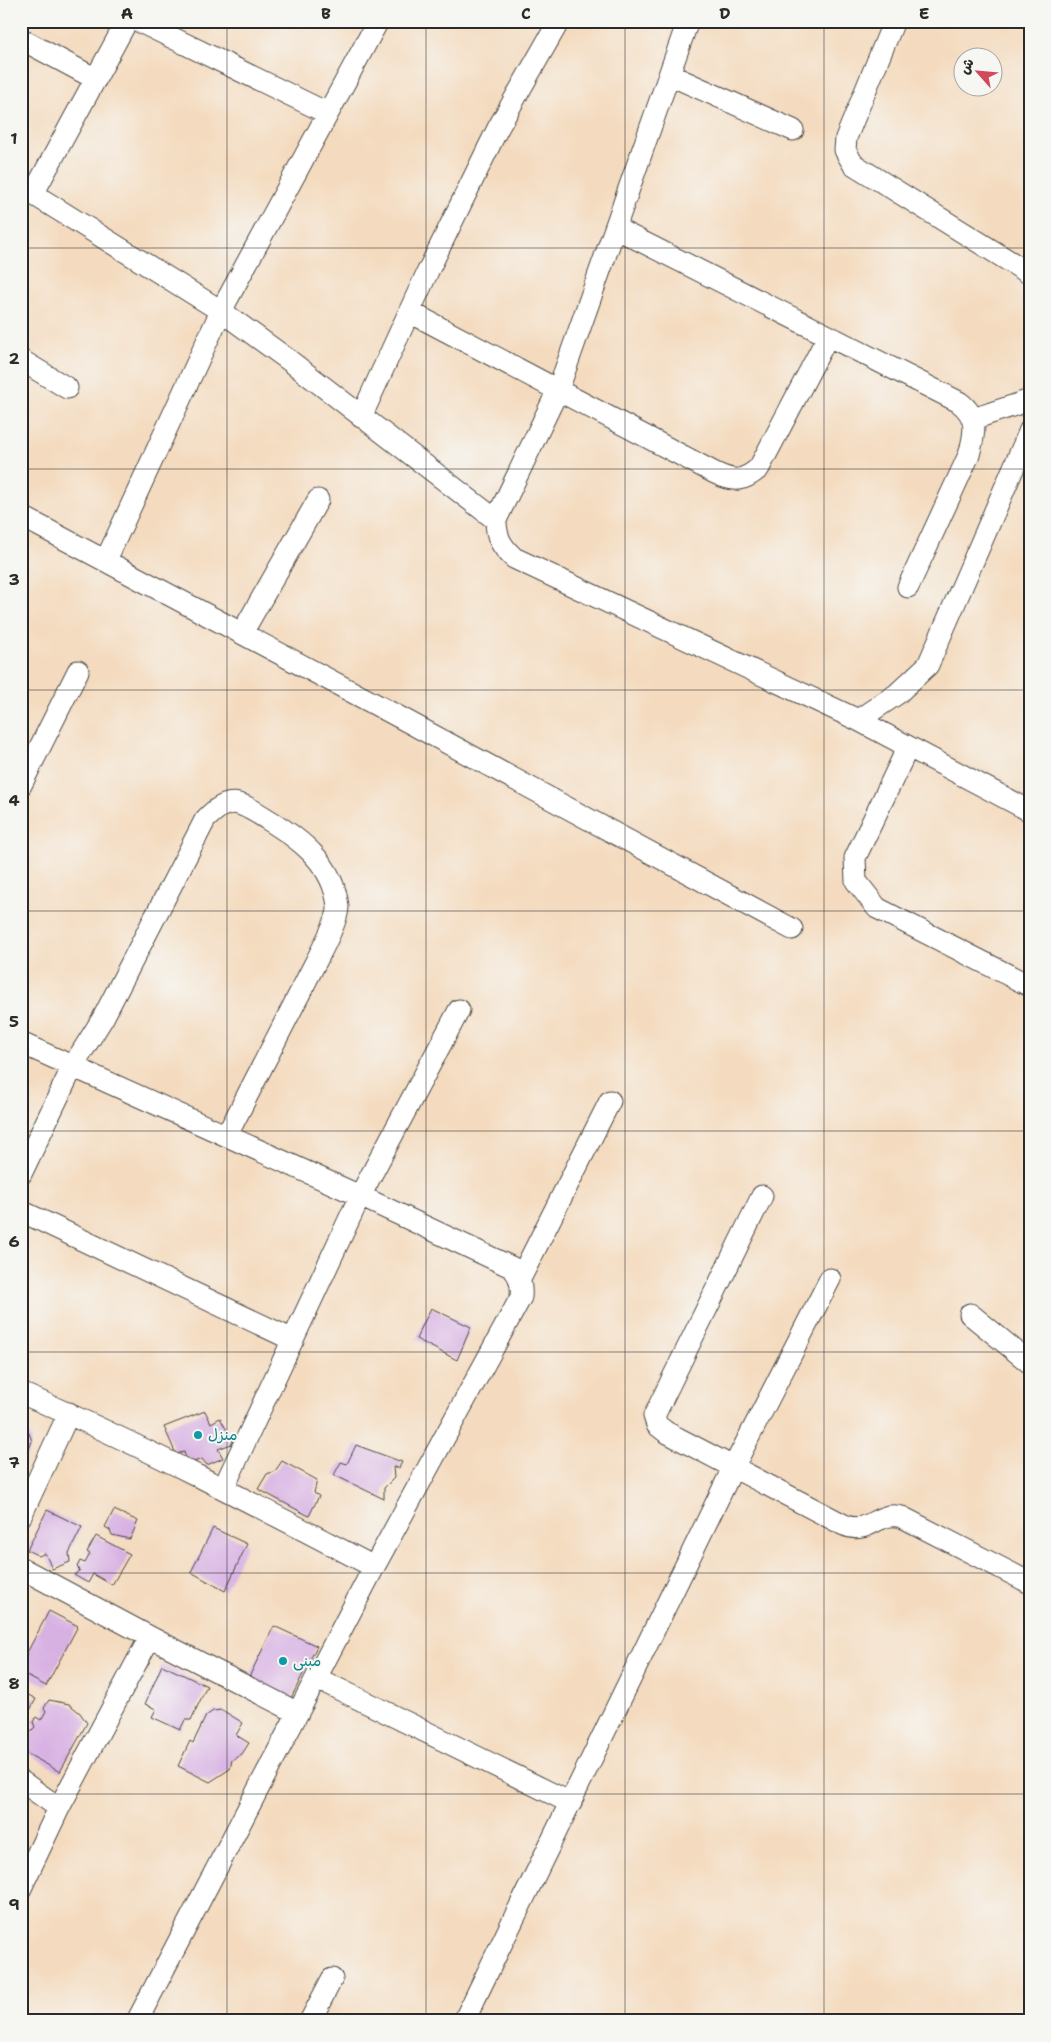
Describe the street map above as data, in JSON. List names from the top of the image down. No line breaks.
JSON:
{"places":["منزل","مبنى"],"north":"top left","grid":{"columns":["A","B","C","D","E"],"rows":["1","2","3","4","5","6","7","8","9"]}}
